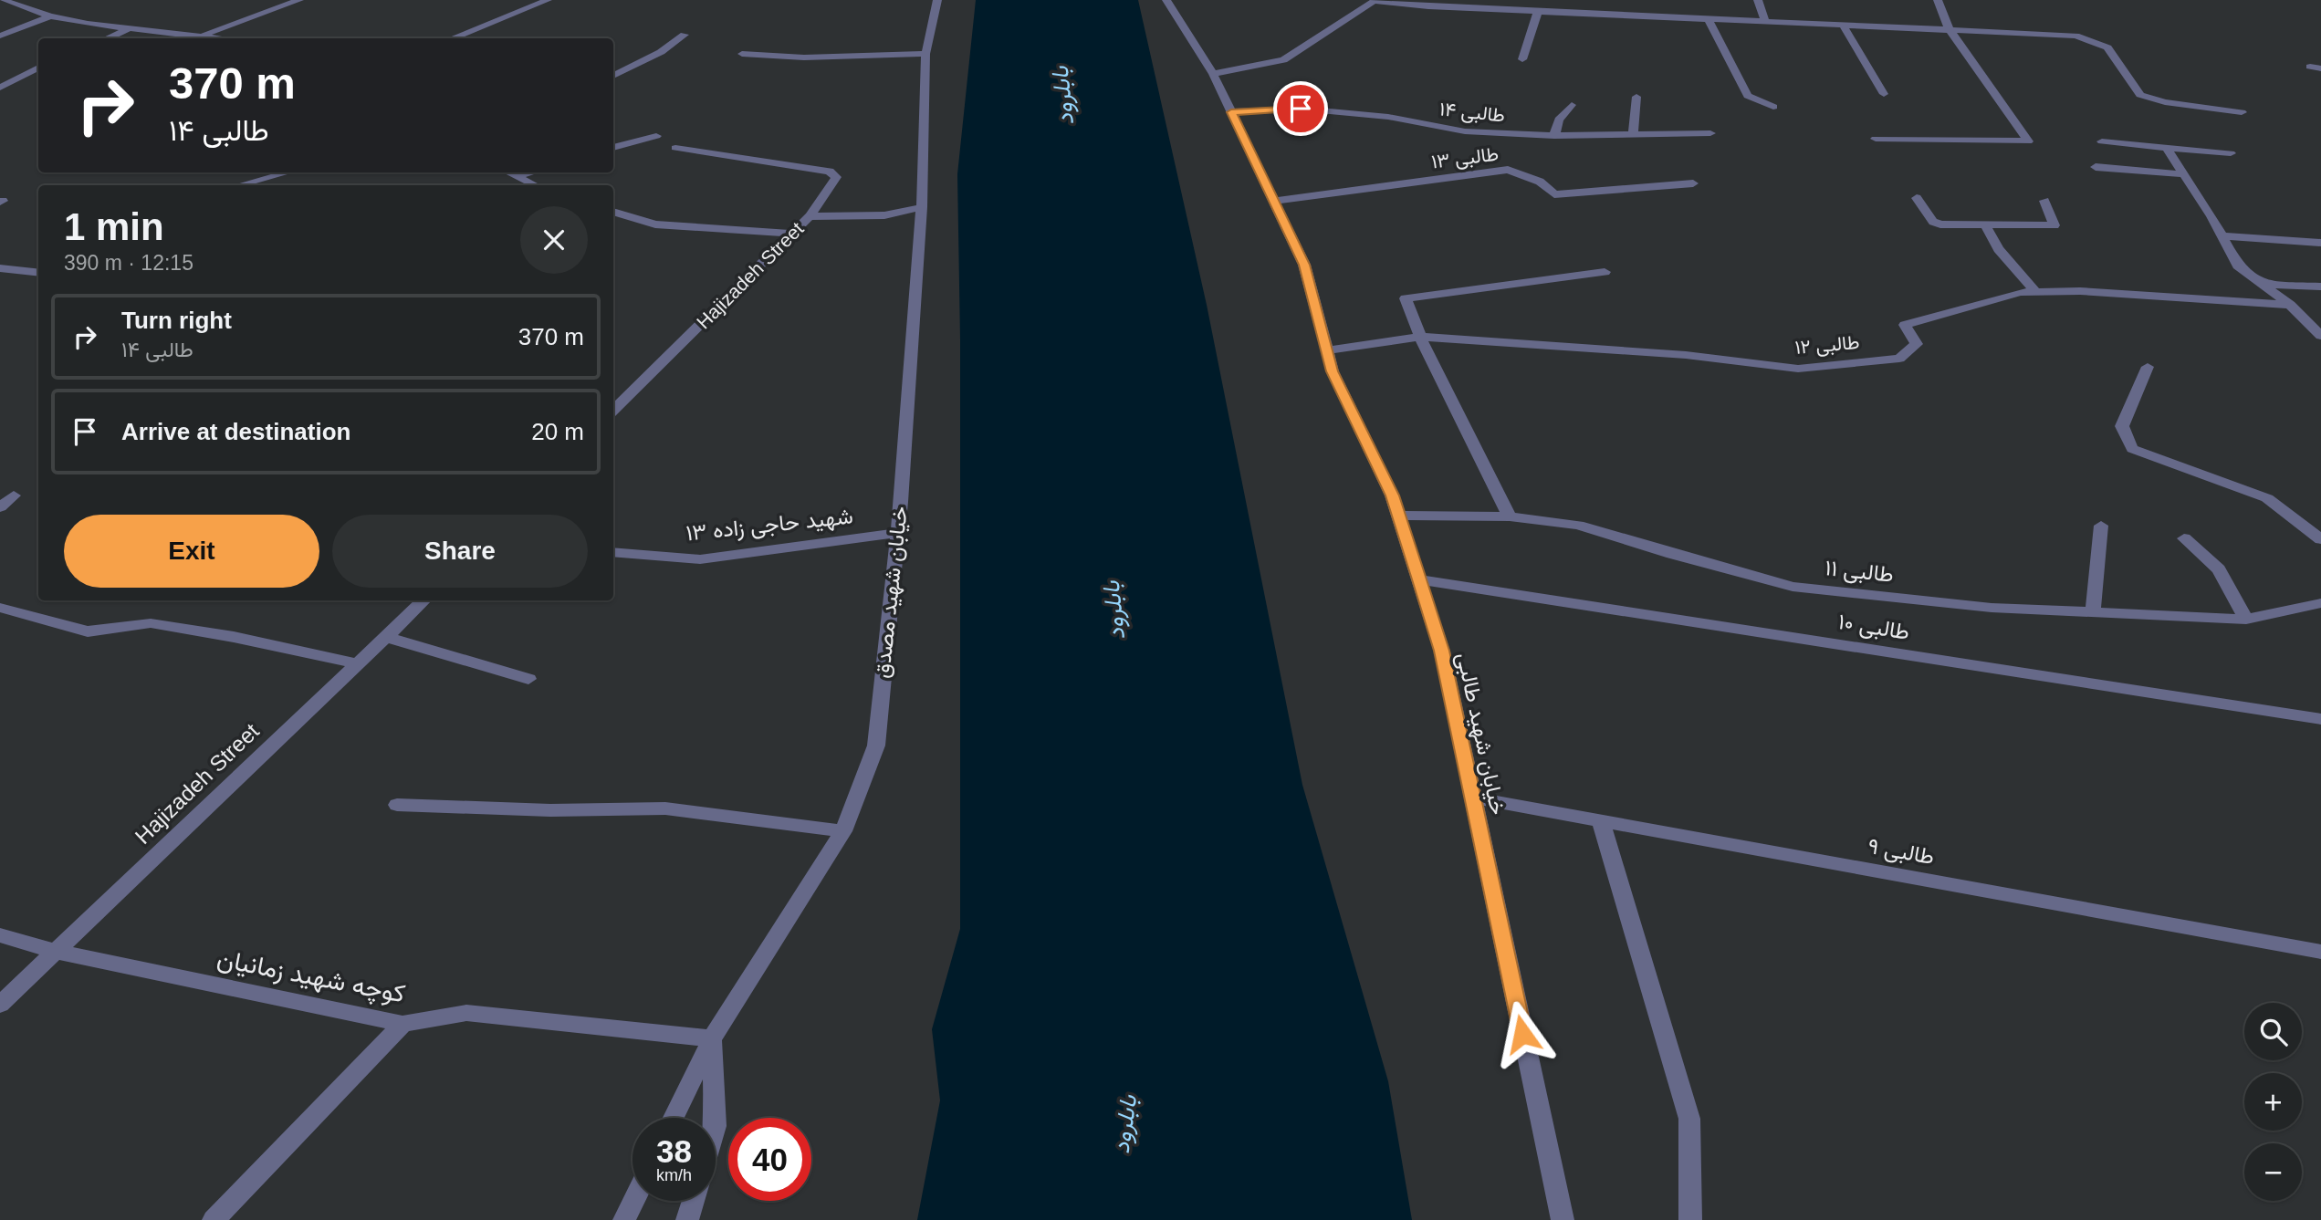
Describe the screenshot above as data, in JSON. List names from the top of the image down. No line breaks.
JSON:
{"streets":{"street":["طالبی ۱۴","طالبی ۱۳","Hajizadeh Street","طالبی ۱۲","شهید حاجی زاده ۱۳","طالبی ۱۱","خیابان شهید مصدق","طالبی ۱۰","خیابان شهید طالبی","طالبی ۹","کوچه شهید زمانیان"]},"crossings":[["طالبی ۱۴","خیابان شهید طالبی"],["طالبی ۱۳","خیابان شهید طالبی"],["Hajizadeh Street","خیابان شهید مصدق"],["Hajizadeh Street","کوچه شهید زمانیان"],["طالبی ۱۲","خیابان شهید طالبی"],["شهید حاجی زاده ۱۳","خیابان شهید مصدق"],["طالبی ۱۱","خیابان شهید طالبی"],["خیابان شهید مصدق","کوچه شهید زمانیان"],["طالبی ۱۰","خیابان شهید طالبی"],["خیابان شهید طالبی","طالبی ۹"]],"water":["بابلرود"],"page":{"turn":["370 m","طالبی ۱۴"],"heading":["1 min","390 m · 12:15"],"list":[{"name":"Turn right","note":"طالبی ۱۴","value":"370 m"},{"name":"Arrive at destination","value":"20 m"}],"buttons":["Exit","Share"],"map_buttons":["+","−"],"speed":"38 km/h","limit":"40"}}
